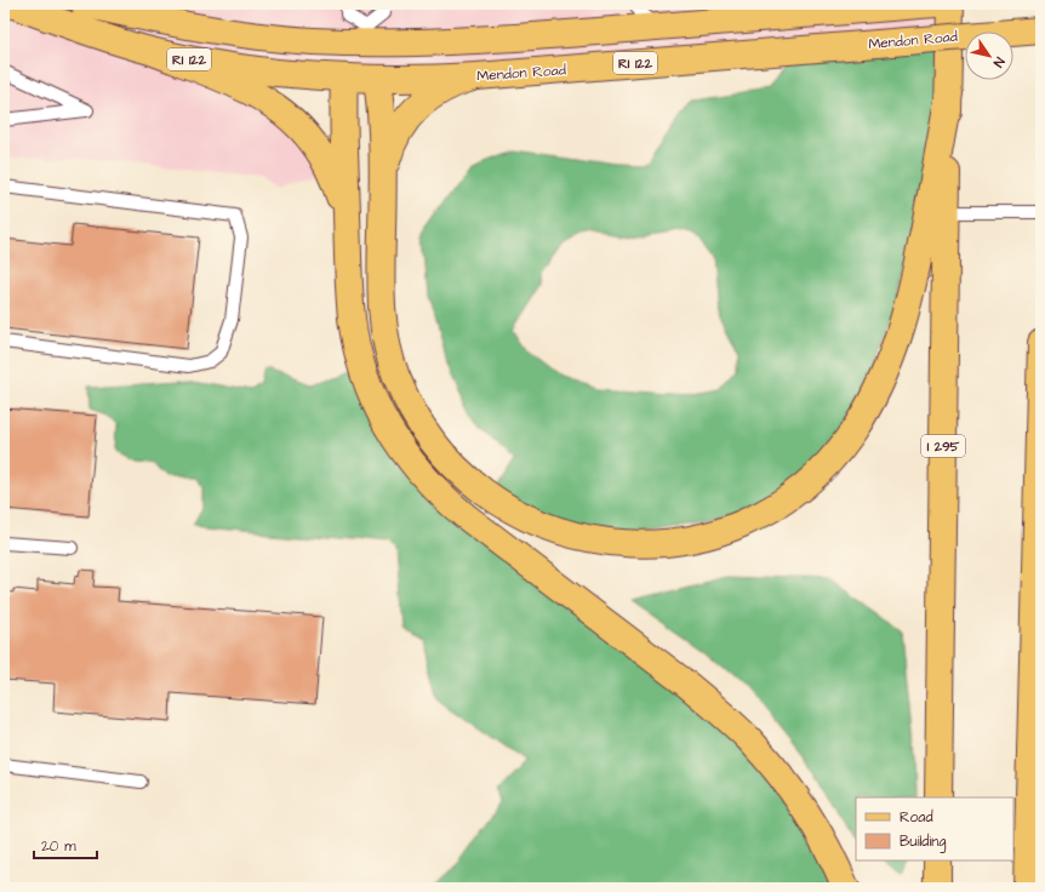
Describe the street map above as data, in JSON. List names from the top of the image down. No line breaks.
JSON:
{"streets":{"main road":["Mendon Road","RI 122","I 295"]},"legend":["Road","Building"],"scale_bar":"20 m","north":"bottom right"}
